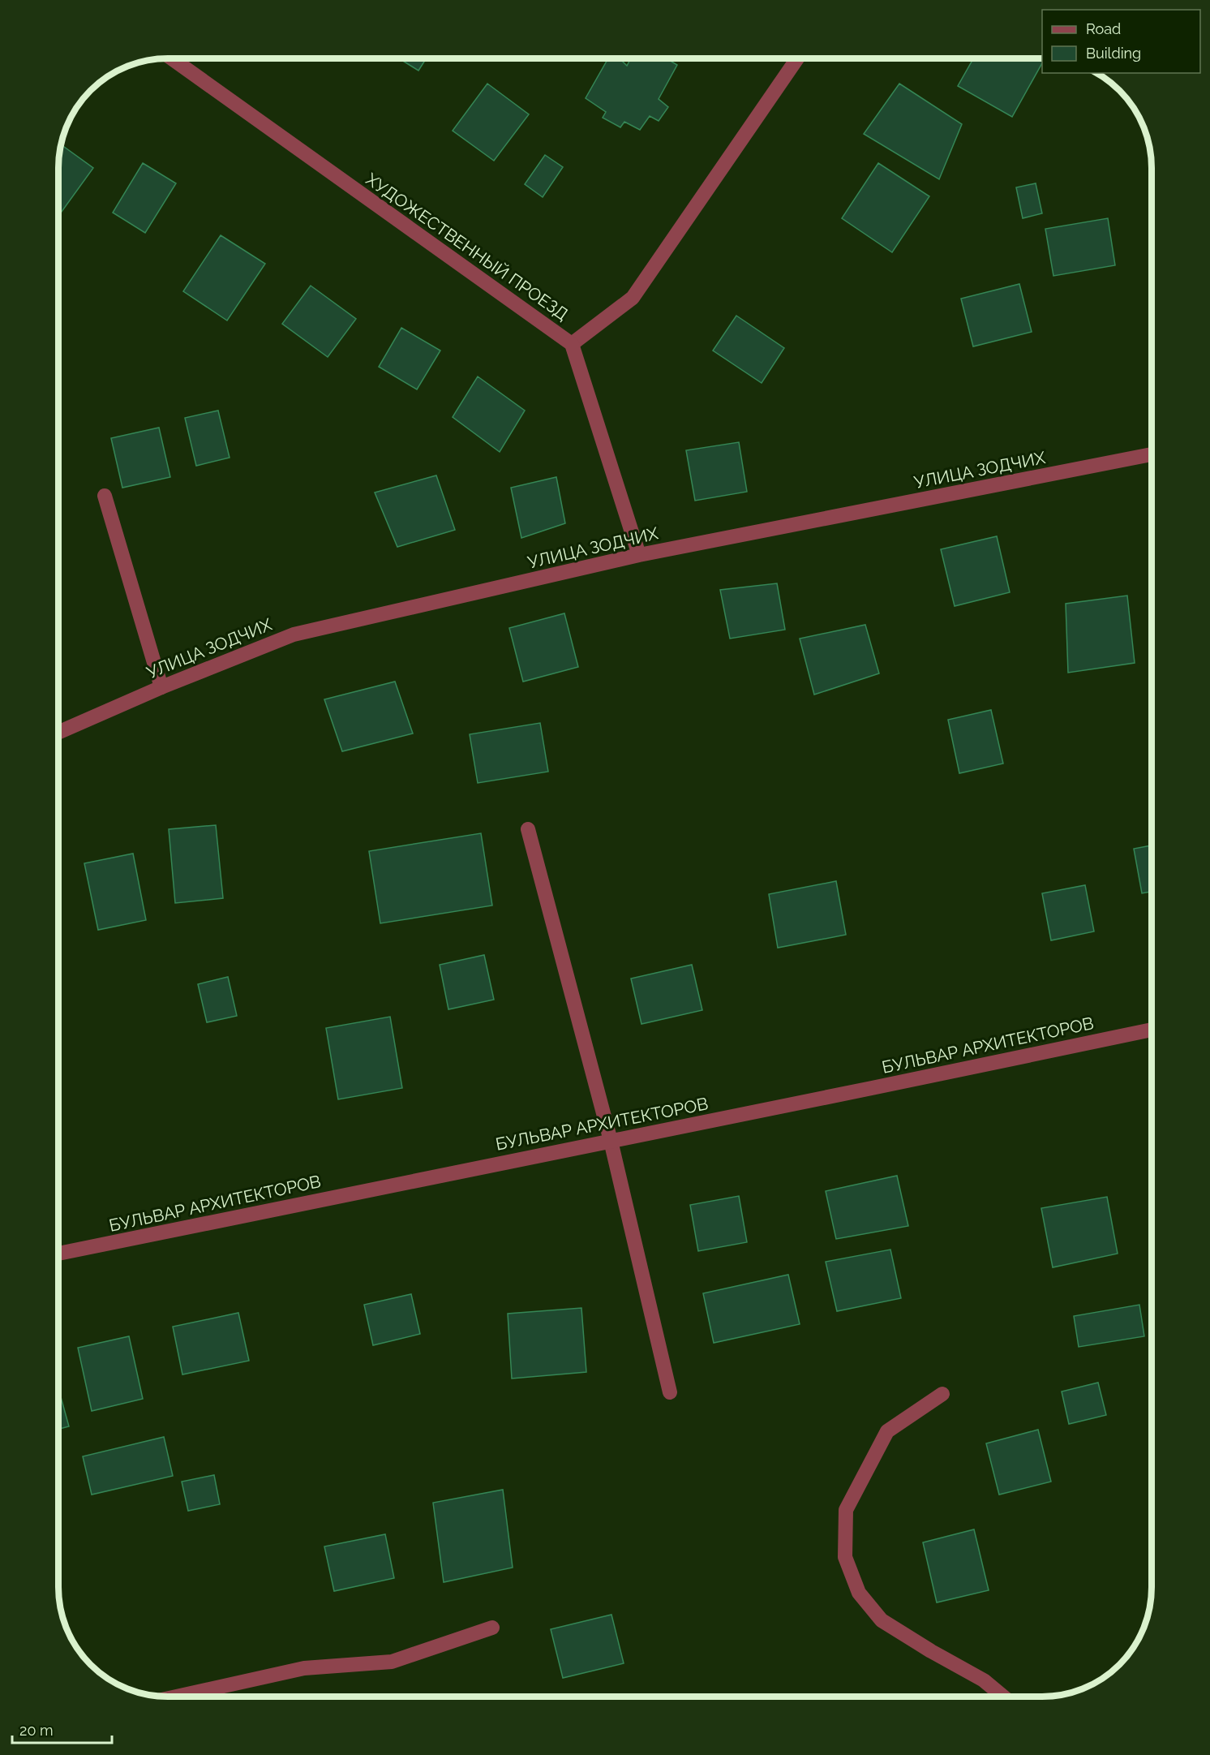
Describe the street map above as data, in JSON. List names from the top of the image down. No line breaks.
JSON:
{"streets":{"street":["ХУДОЖЕСТВЕННЫЙ ПРОЕЗД","УЛИЦА ЗОДЧИХ","БУЛЬВАР АРХИТЕКТОРОВ"]},"crossings":[["ХУДОЖЕСТВЕННЫЙ ПРОЕЗД","УЛИЦА ЗОДЧИХ"]],"legend":["Road","Building"],"scale_bar":"20 m"}
